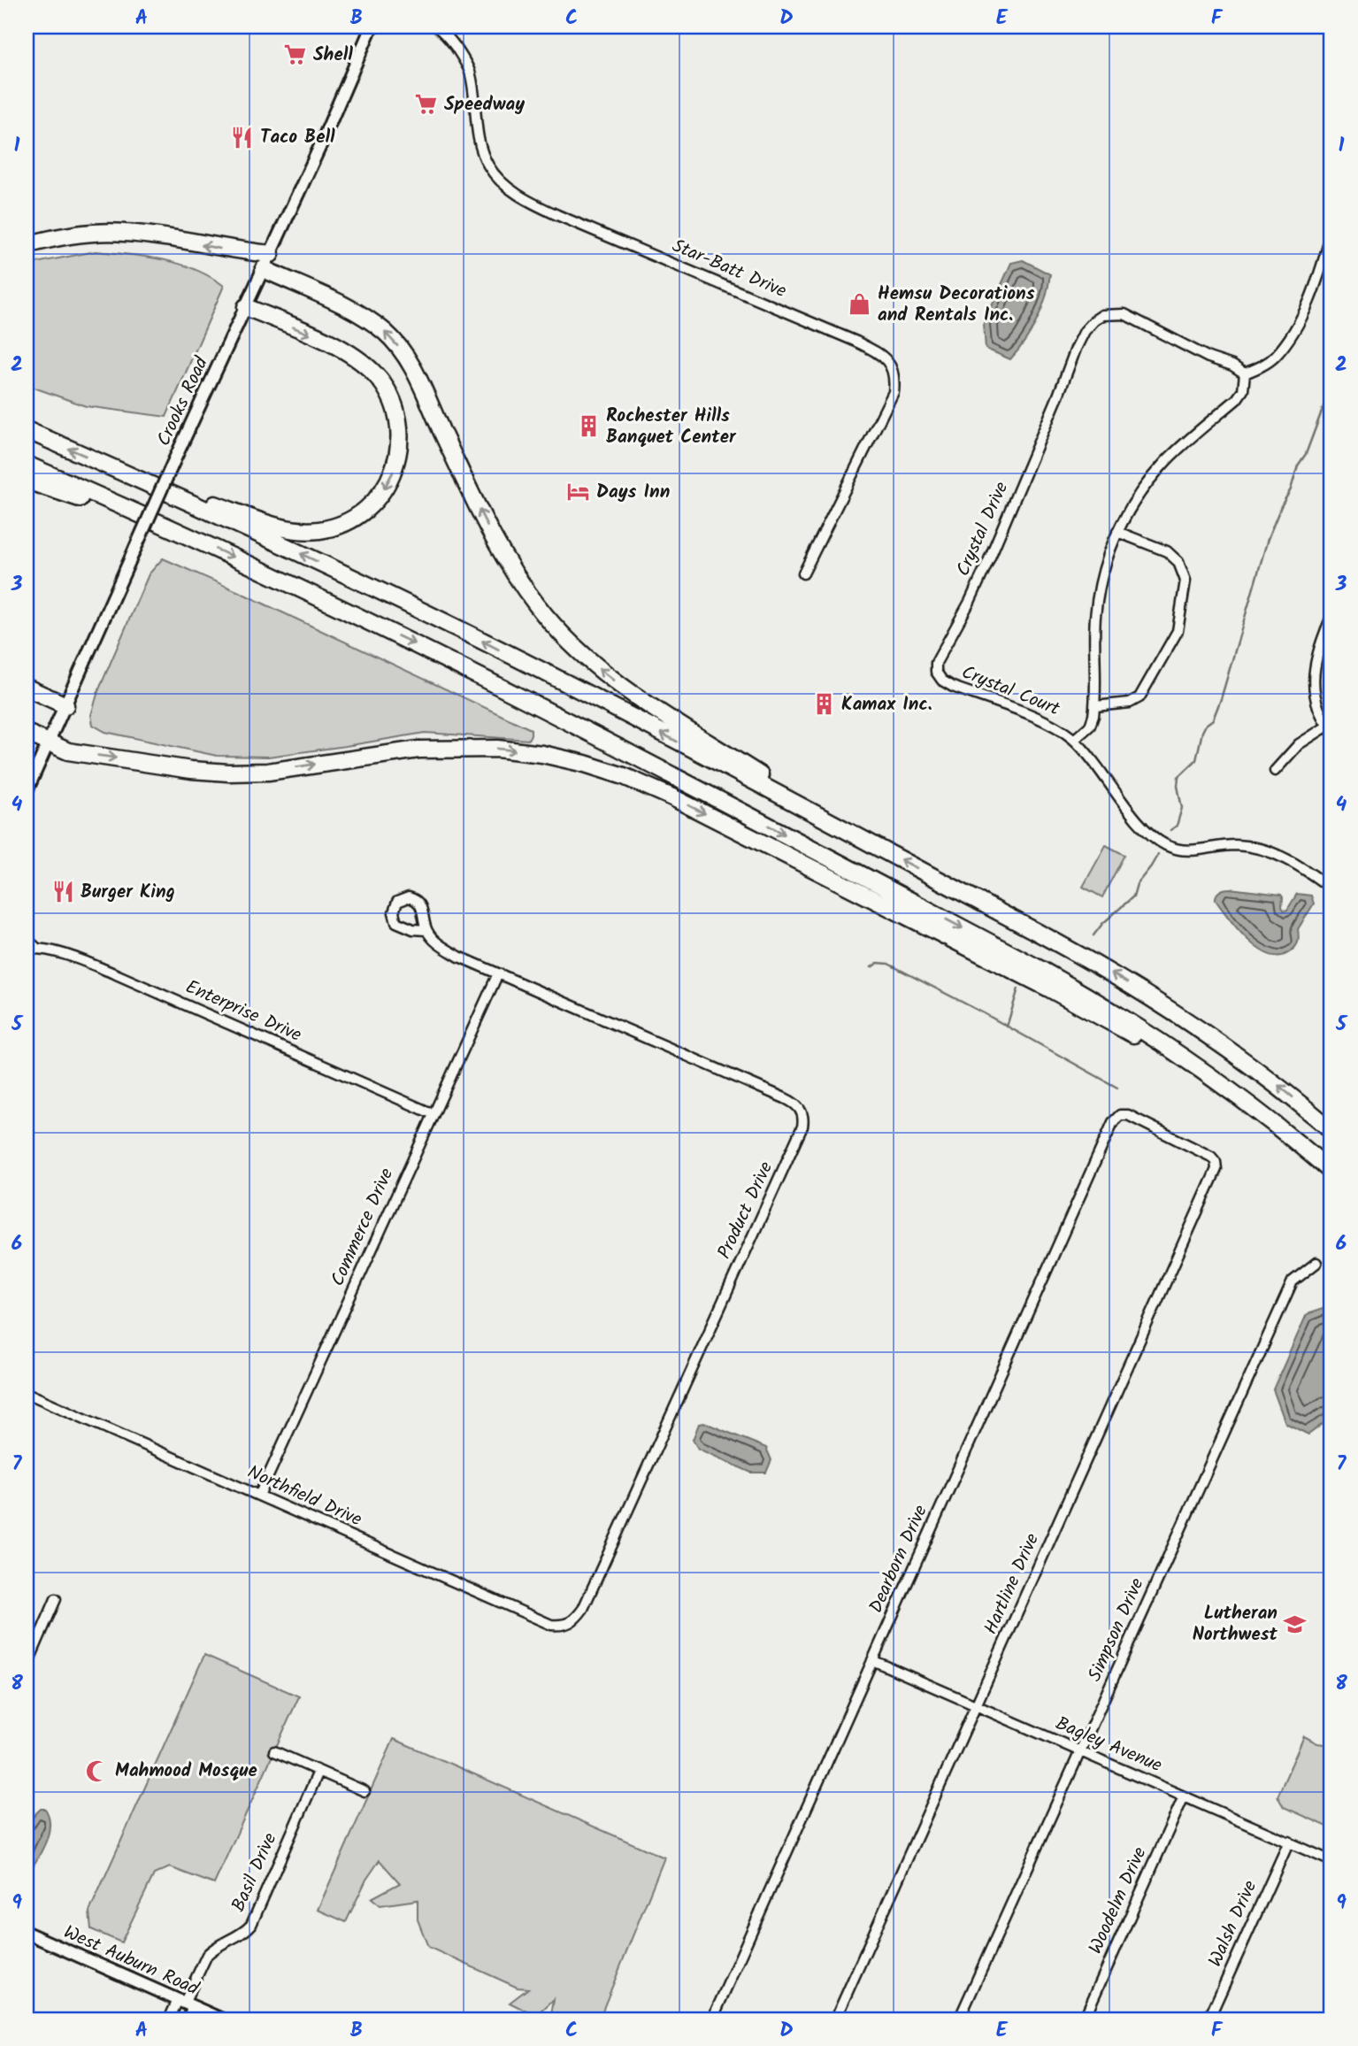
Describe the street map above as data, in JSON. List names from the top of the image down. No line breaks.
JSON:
{"streets":{"main road":["Crooks Road","West Auburn Road"],"street":["Star-Batt Drive","Crystal Drive","Crystal Court","Enterprise Drive","Product Drive","Commerce Drive","Northfield Drive","Dearborn Drive","Hartline Drive","Simpson Drive","Bagley Avenue","Basil Drive","Woodelm Drive","Walsh Drive"]},"crossings":[["Crystal Drive","Crystal Court"],["Enterprise Drive","Commerce Drive"],["Product Drive","Commerce Drive"],["Product Drive","Northfield Drive"],["Commerce Drive","Northfield Drive"],["Dearborn Drive","Hartline Drive"],["Dearborn Drive","Bagley Avenue"],["Hartline Drive","Bagley Avenue"],["Simpson Drive","Bagley Avenue"],["Bagley Avenue","Woodelm Drive"],["Bagley Avenue","Walsh Drive"],["Basil Drive","West Auburn Road"]],"places":{"supermarket":["Shell","Speedway"],"restaurant":["Taco Bell","Burger King"],"shop":["Hemsu Decorations and Rentals Inc."],"building":["Rochester Hills Banquet Center","Kamax Inc."],"hotel":["Days Inn"],"school or university":["Lutheran Northwest"],"mosque":["Mahmood Mosque"]},"grid":{"columns":["A","B","C","D","E","F"],"rows":["1","2","3","4","5","6","7","8","9"]}}
